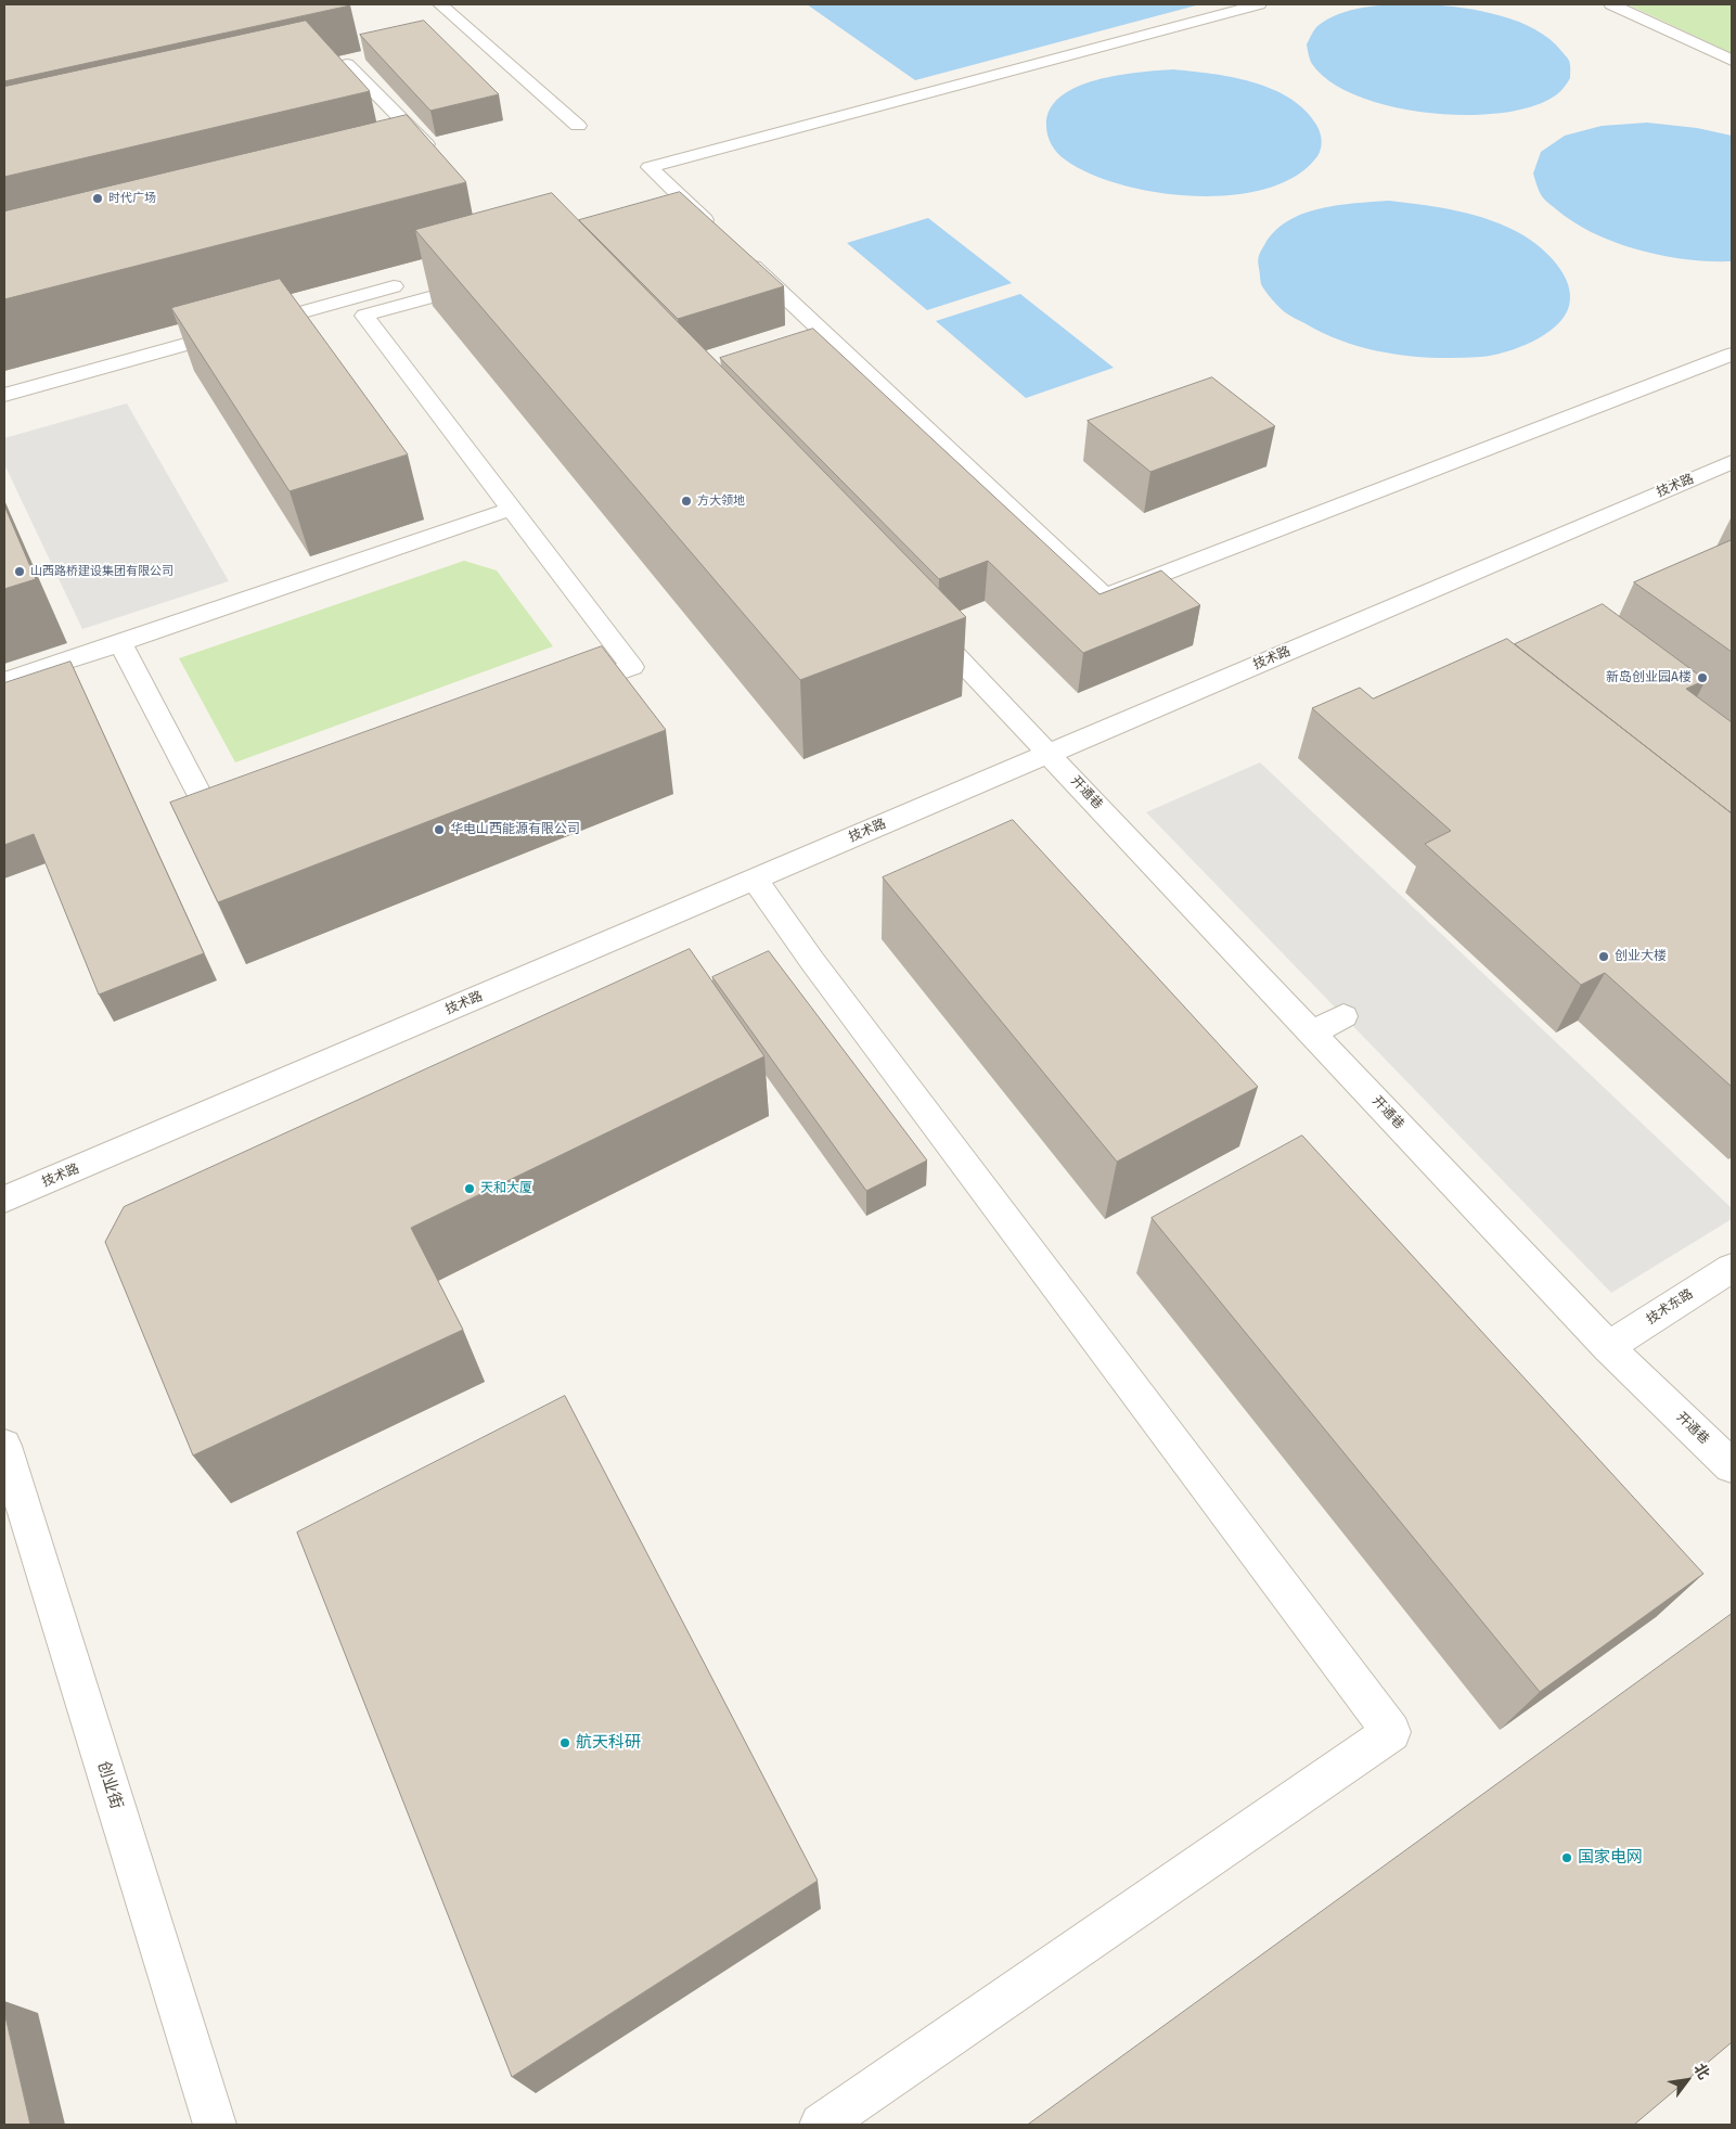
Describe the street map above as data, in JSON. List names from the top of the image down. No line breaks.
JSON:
{"streets":{"street":["技术路","开通巷","技术东路","创业街"]},"crossings":[["技术路","开通巷"],["开通巷","技术东路"]],"places":["时代广场","方大领地","山西路桥建设集团有限公司","新岛创业园A楼","华电山西能源有限公司","创业大楼","天和大厦","航天科研","国家电网"],"north":"top right"}
